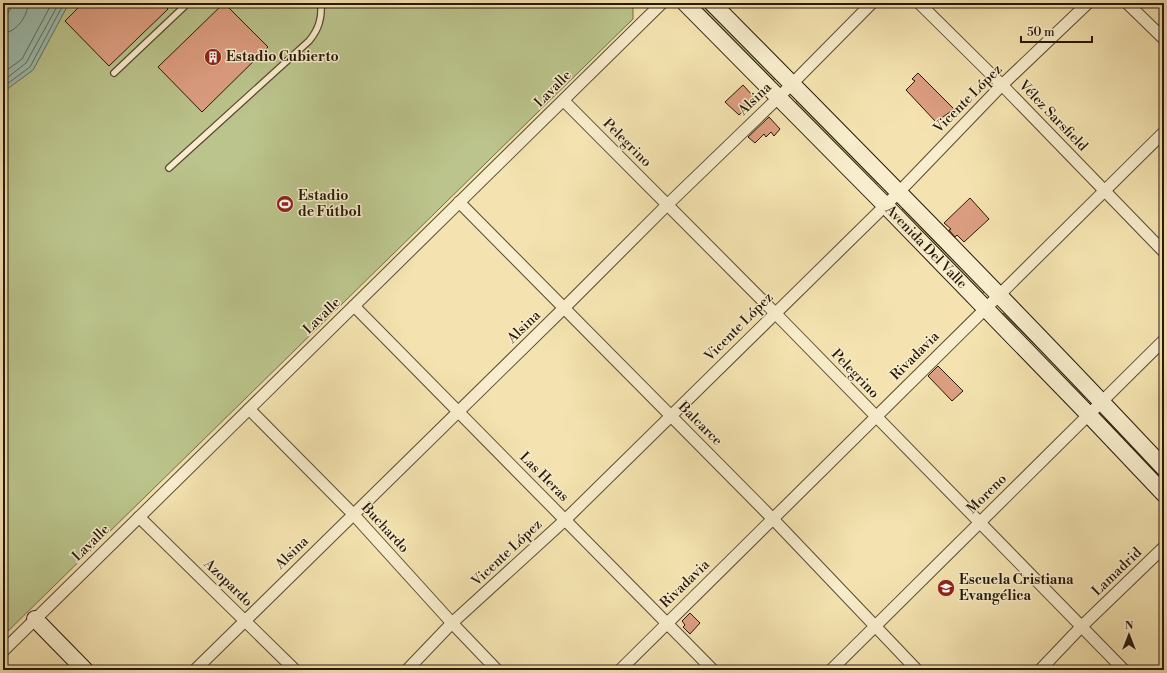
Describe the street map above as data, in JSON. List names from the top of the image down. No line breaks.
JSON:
{"streets":{"main road":["Avenida Del Valle"],"street":["Lavalle","Alsina","Vicente López","Vélez Sarsfield","Pelegrino","Rivadavia","Balcarce","Las Heras","Moreno","Buchardo","Lamadrid","Azopardo"]},"crossings":[["Lavalle","Pelegrino"],["Lavalle","Balcarce"],["Lavalle","Las Heras"],["Lavalle","Buchardo"],["Lavalle","Azopardo"],["Alsina","Pelegrino"],["Alsina","Avenida Del Valle"],["Alsina","Balcarce"],["Alsina","Las Heras"],["Alsina","Buchardo"],["Alsina","Azopardo"],["Vicente López","Vélez Sarsfield"],["Vicente López","Pelegrino"],["Vicente López","Avenida Del Valle"],["Vicente López","Balcarce"],["Vicente López","Las Heras"],["Vicente López","Buchardo"],["Vélez Sarsfield","Rivadavia"],["Pelegrino","Rivadavia"],["Pelegrino","Moreno"],["Pelegrino","Lamadrid"],["Avenida Del Valle","Rivadavia"],["Avenida Del Valle","Moreno"],["Rivadavia","Balcarce"],["Rivadavia","Las Heras"],["Balcarce","Moreno"]],"places":{"building":["Estadio Cubierto"],"sports":["Estadio de Fútbol"],"school or university":["Escuela Cristiana Evangélica"]},"scale_bar":"50 m","north":"top"}
